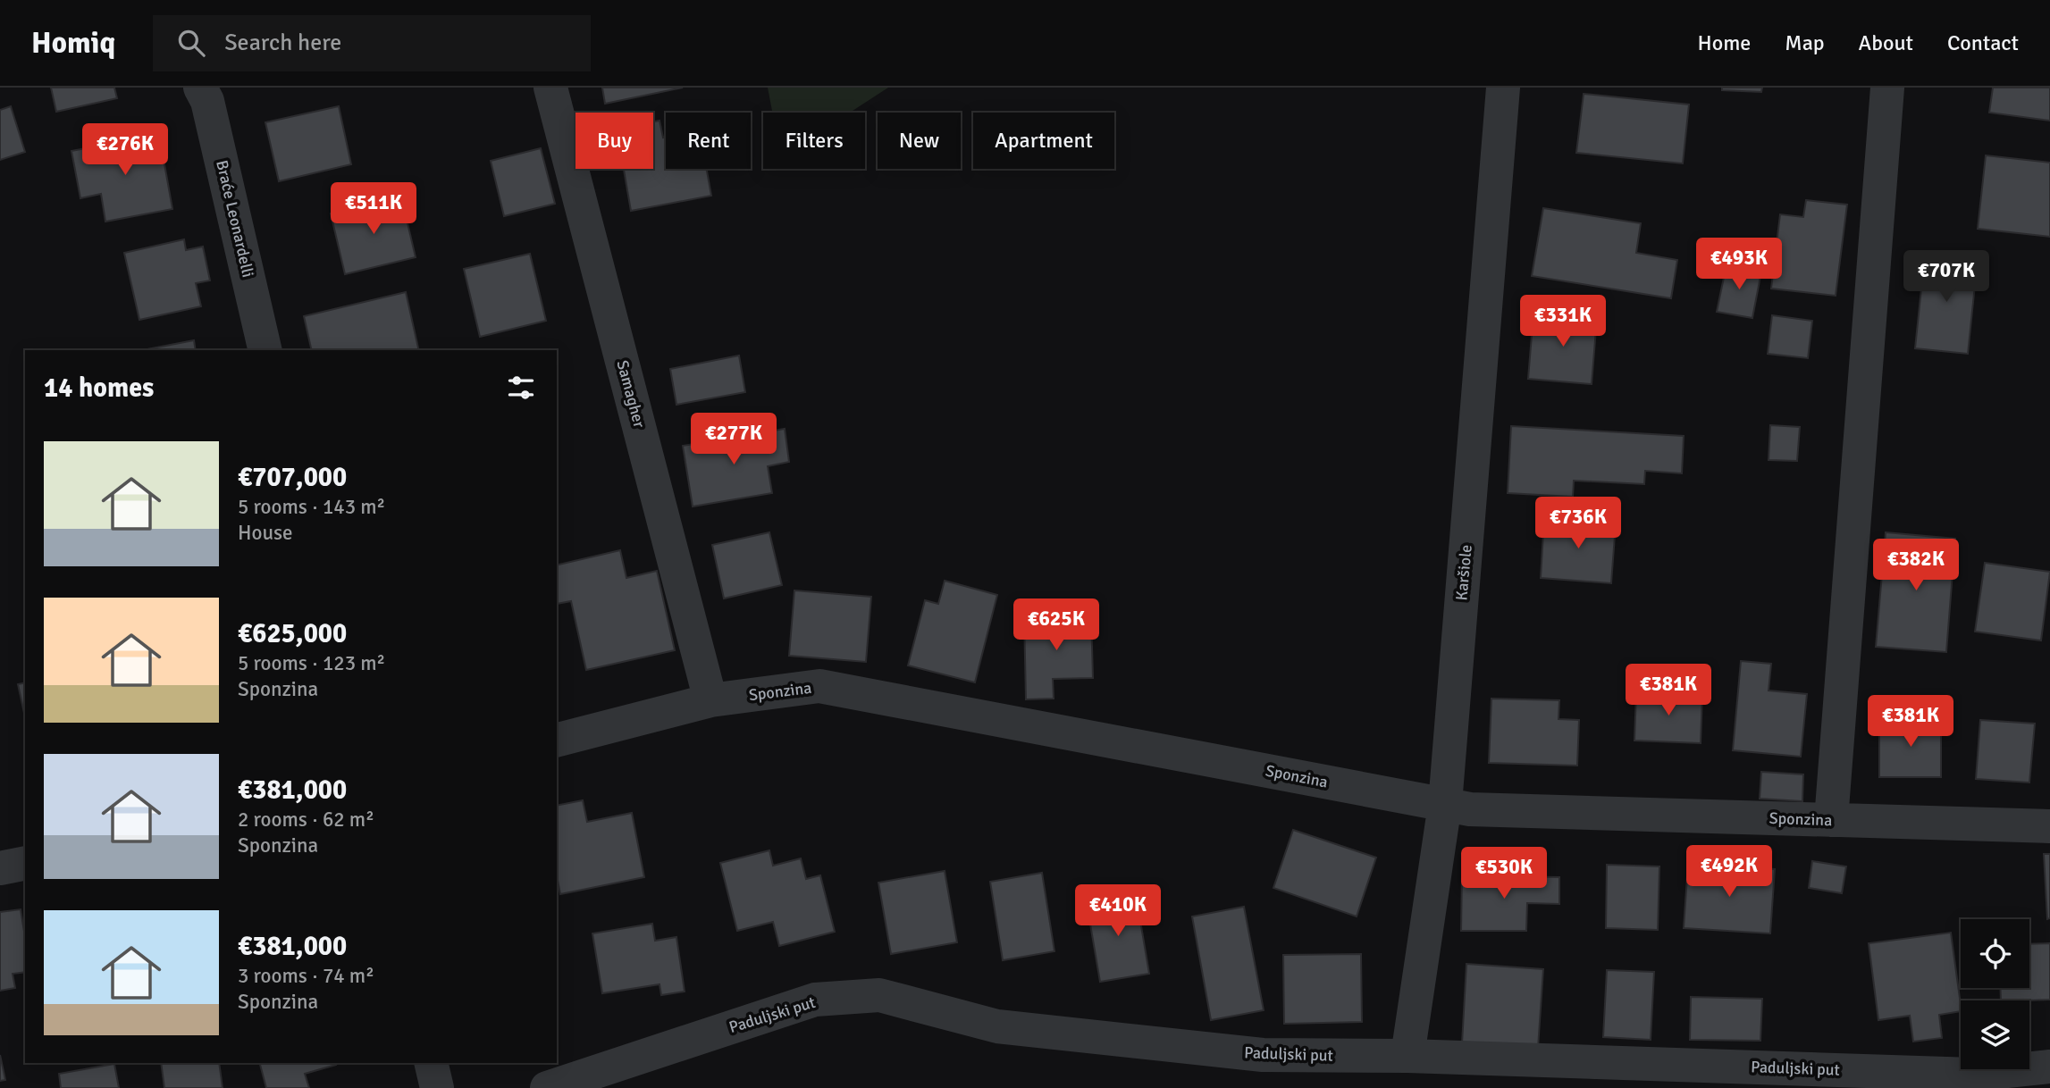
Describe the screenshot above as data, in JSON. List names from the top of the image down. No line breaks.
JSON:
{"streets":{"street":["Braće Leonardelli","Samagher","Karšiole","Sponzina","Paduljski put"]},"crossings":[["Samagher","Sponzina"],["Karšiole","Sponzina"],["Karšiole","Paduljski put"]],"page":{"header":"Homiq","search":"Search here","nav":["Home","Map","About","Contact"],"chip":["Buy","Rent","Filters","New","Apartment"],"price":["€276K","€511K","€493K","€707K","€331K","€277K","€736K","€382K","€625K","€381K","€381K","€492K","€530K","€410K"],"heading":"14 homes","list":[{"name":"€707,000","note":"5 rooms · 143 m² · House"},{"name":"€625,000","note":"5 rooms · 123 m² · Sponzina"},{"name":"€381,000","note":"2 rooms · 62 m² · Sponzina"},{"name":"€381,000","note":"3 rooms · 74 m² · Sponzina"}]}}
